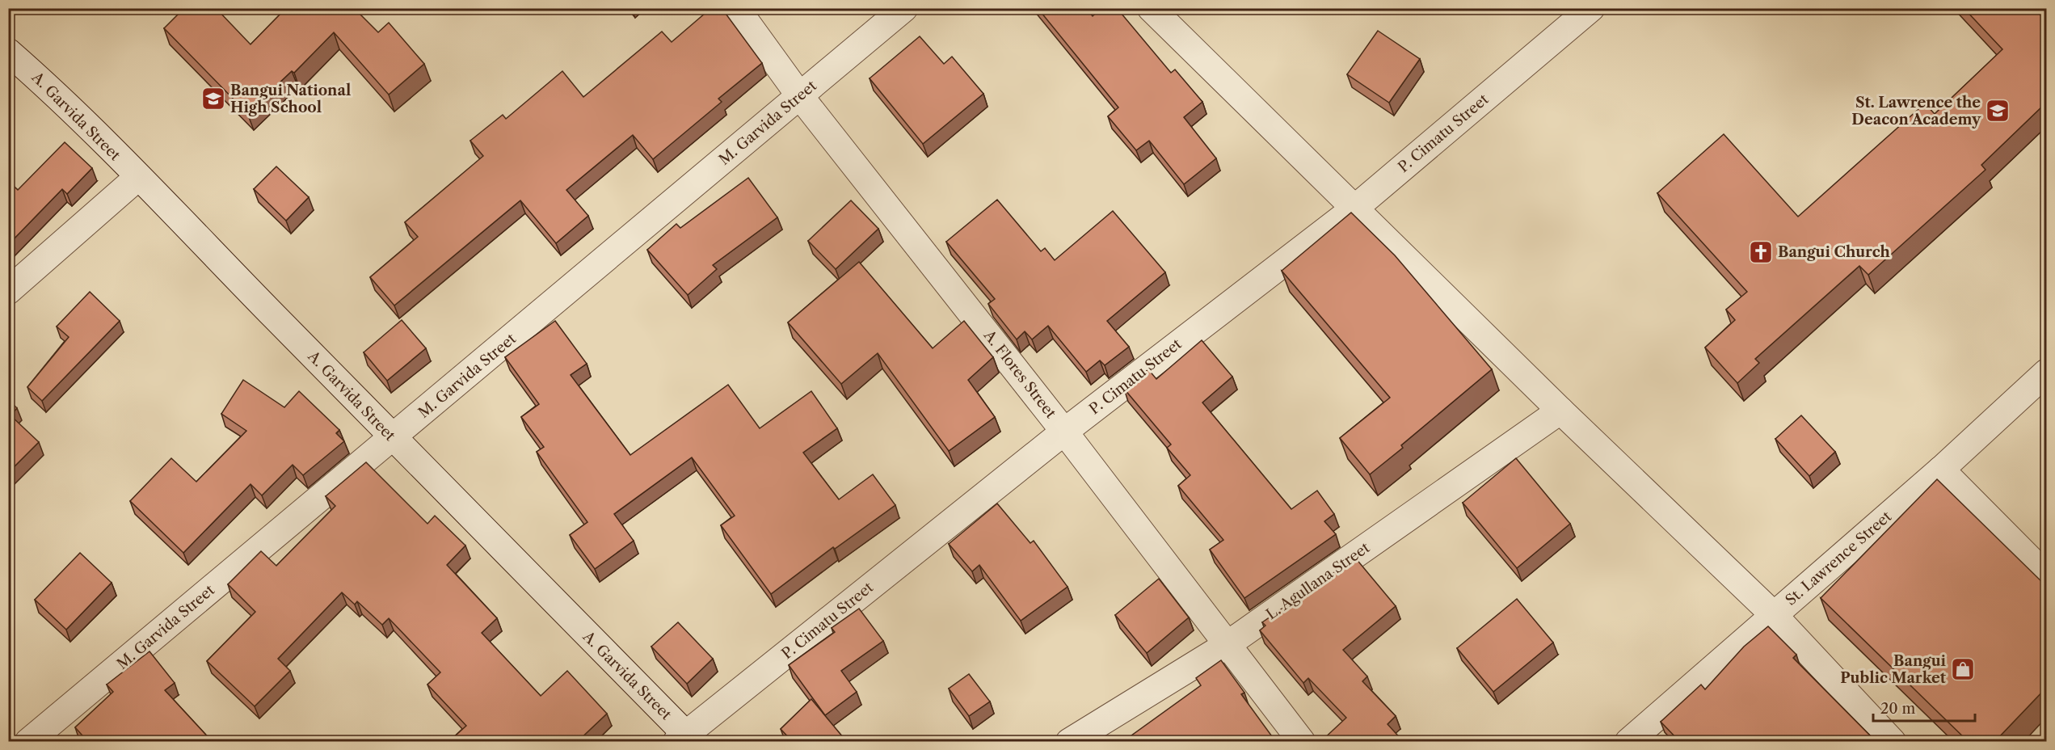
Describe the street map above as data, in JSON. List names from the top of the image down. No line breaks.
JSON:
{"streets":{"street":["A. Garvida Street","M. Garvida Street","P. Cimatu Street","A. Flores Street","St. Lawrence Street","L. Agullana Street"]},"crossings":[["A. Garvida Street","M. Garvida Street"],["A. Garvida Street","P. Cimatu Street"],["M. Garvida Street","A. Flores Street"],["P. Cimatu Street","A. Flores Street"],["A. Flores Street","L. Agullana Street"]],"places":{"school or university":["Bangui National High School","St. Lawrence the Deacon Academy"],"church":["Bangui Church"],"shop":["Bangui Public Market"]},"scale_bar":"20 m"}
